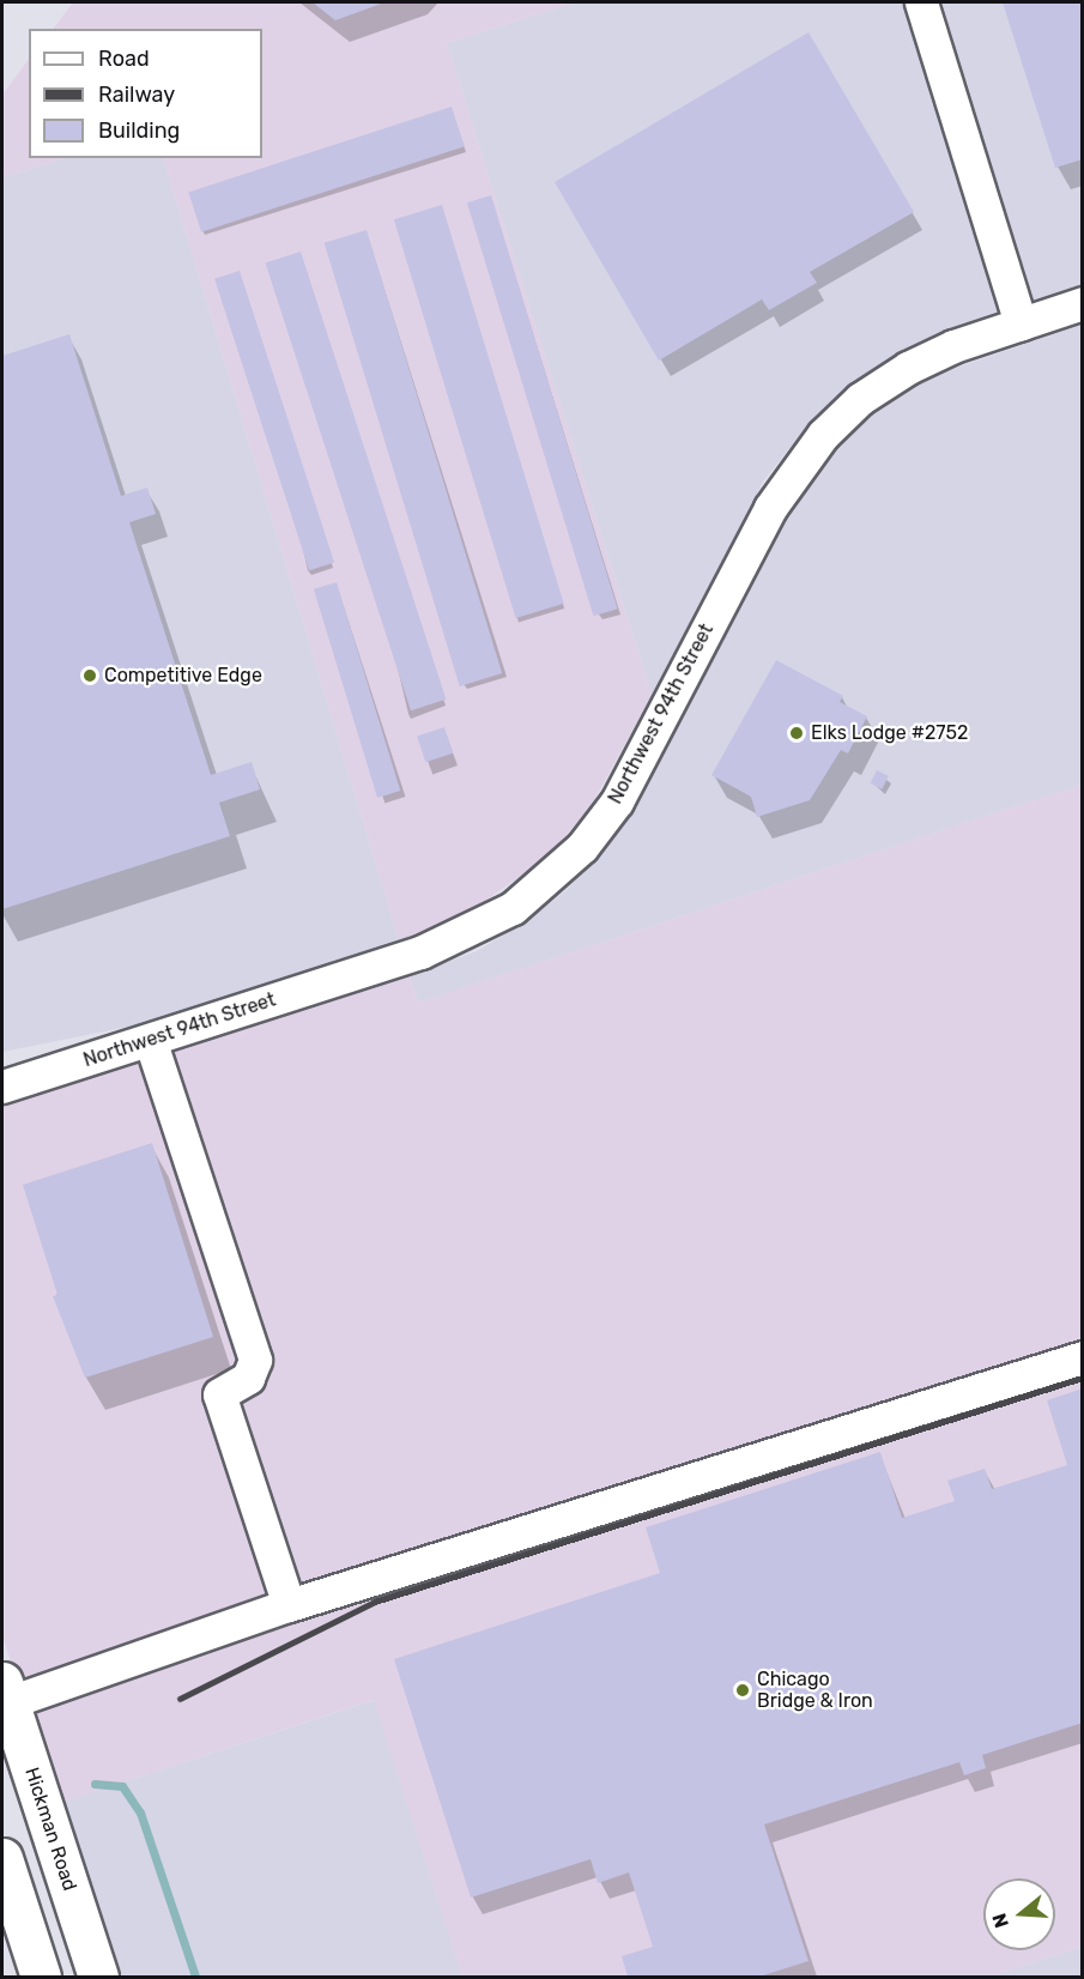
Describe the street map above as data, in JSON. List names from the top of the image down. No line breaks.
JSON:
{"streets":{"main road":["Hickman Road"],"street":["Northwest 94th Street"]},"places":["Competitive Edge","Elks Lodge #2752","Chicago Bridge & Iron"],"legend":["Road","Railway","Building"],"north":"left"}
